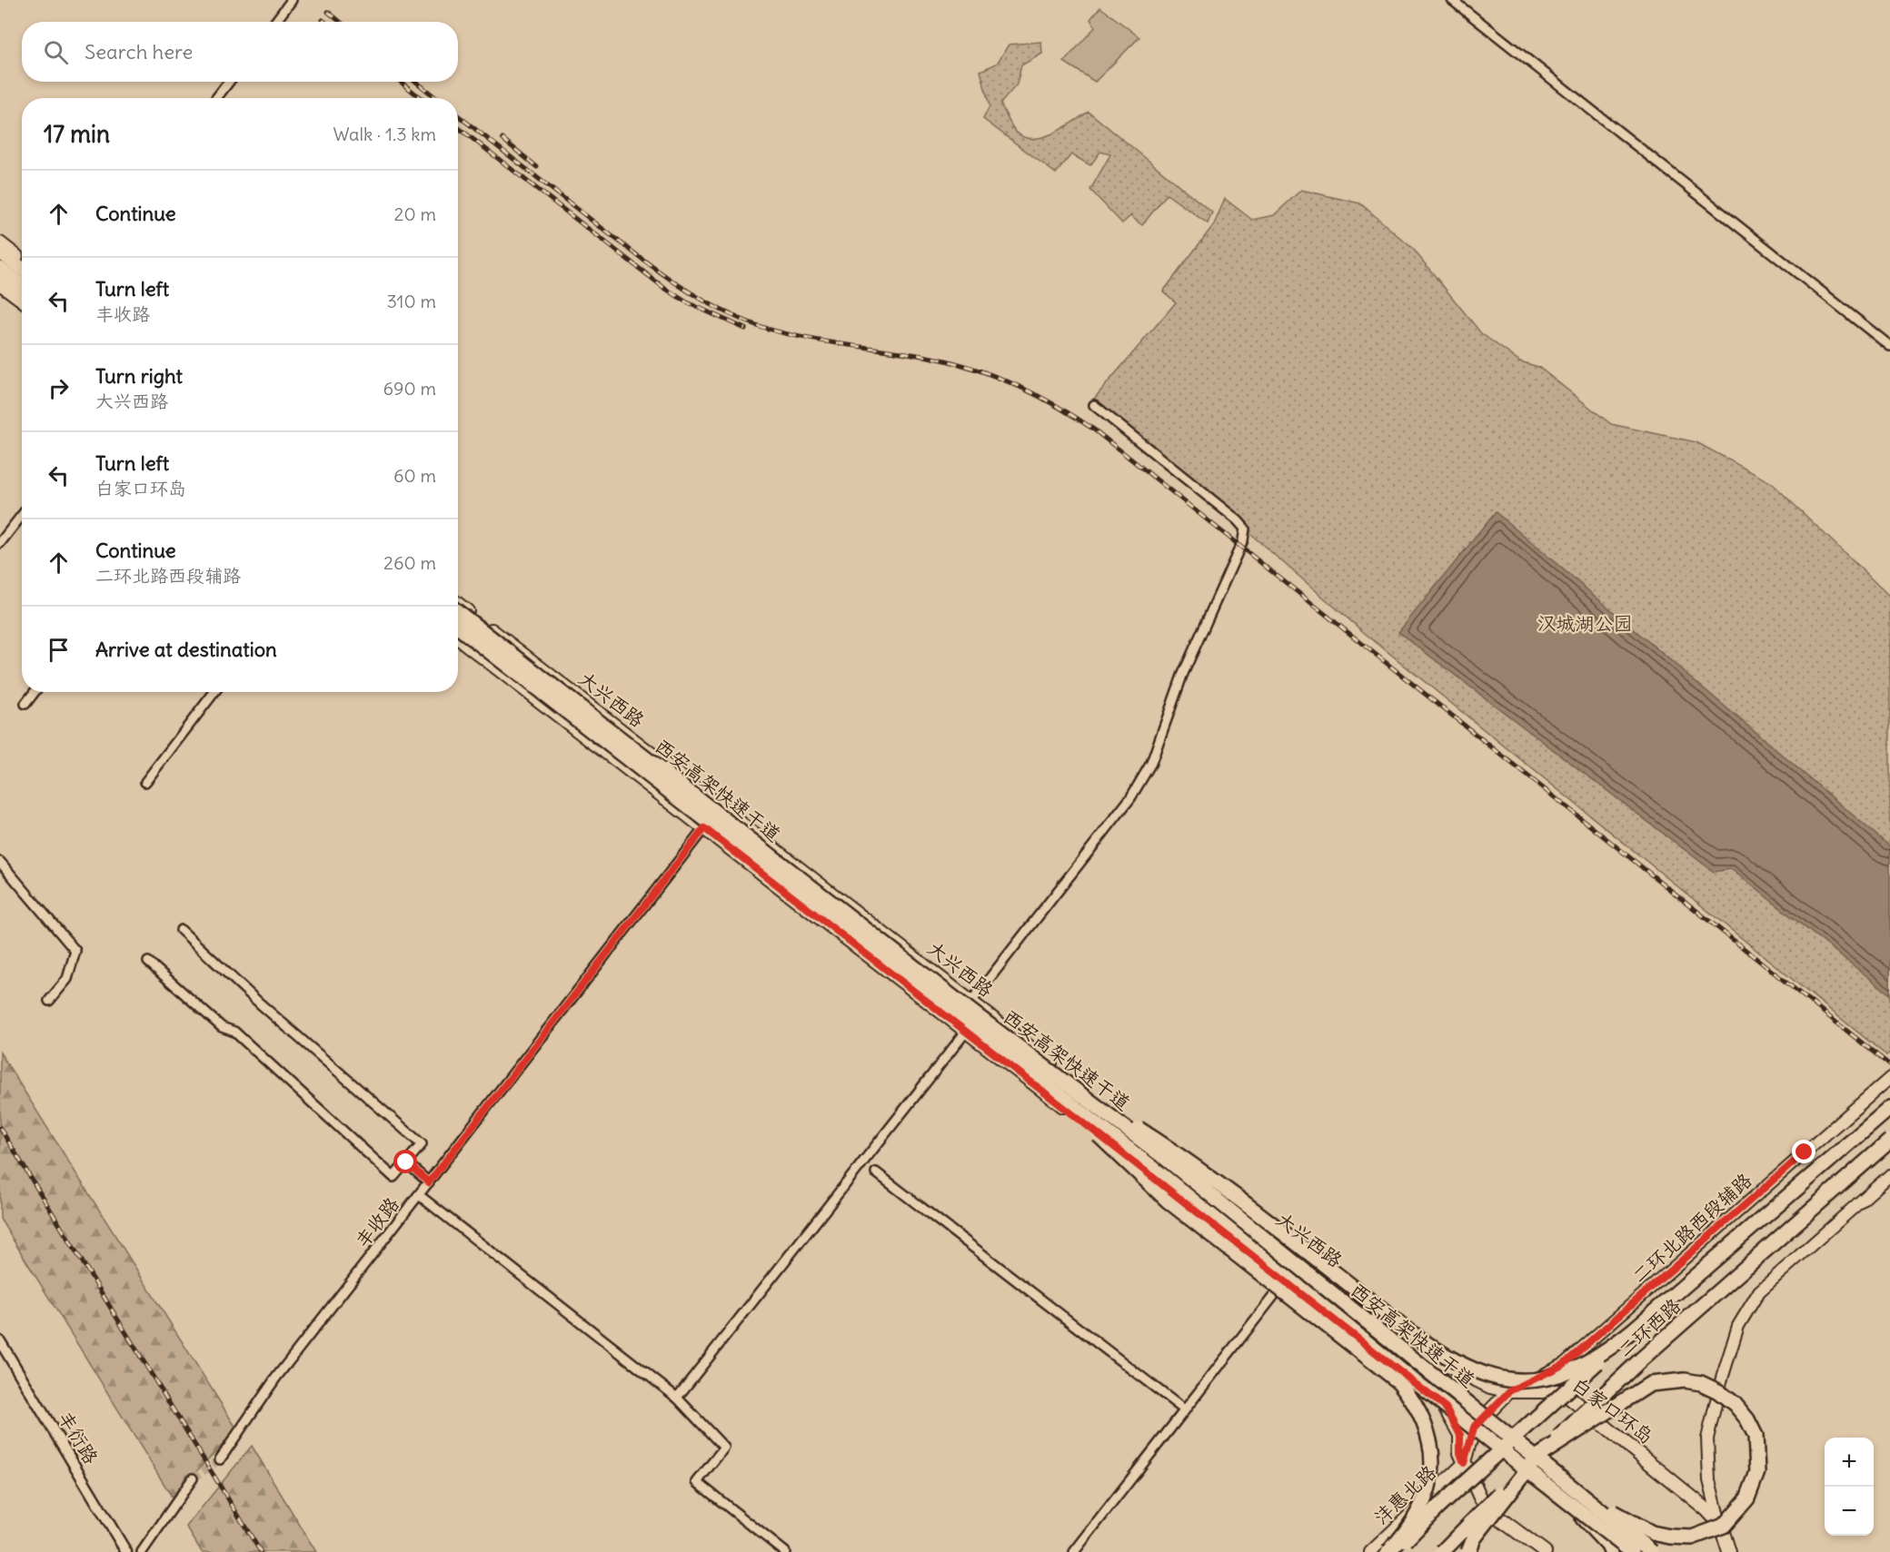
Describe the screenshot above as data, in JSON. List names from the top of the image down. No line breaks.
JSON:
{"streets":{"highway":["西安高架快速干道","二环西路"],"main road":["大兴西路","二环北路西段辅路","白家口环岛","沣惠北路"],"street":["丰收路","丰衍路"]},"crossings":[["大兴西路","二环北路西段辅路"],["大兴西路","白家口环岛"],["二环北路西段辅路","白家口环岛"]],"parks":["汉城湖公园"],"page":{"search":"Search here","heading":["17 min","Walk · 1.3 km"],"list":[["Continue","20 m"],["Turn left","丰收路","310 m"],["Turn right","大兴西路","690 m"],["Turn left","白家口环岛","60 m"],["Continue","二环北路西段辅路","260 m"],"Arrive at destination"],"map_buttons":["+","−"]}}
